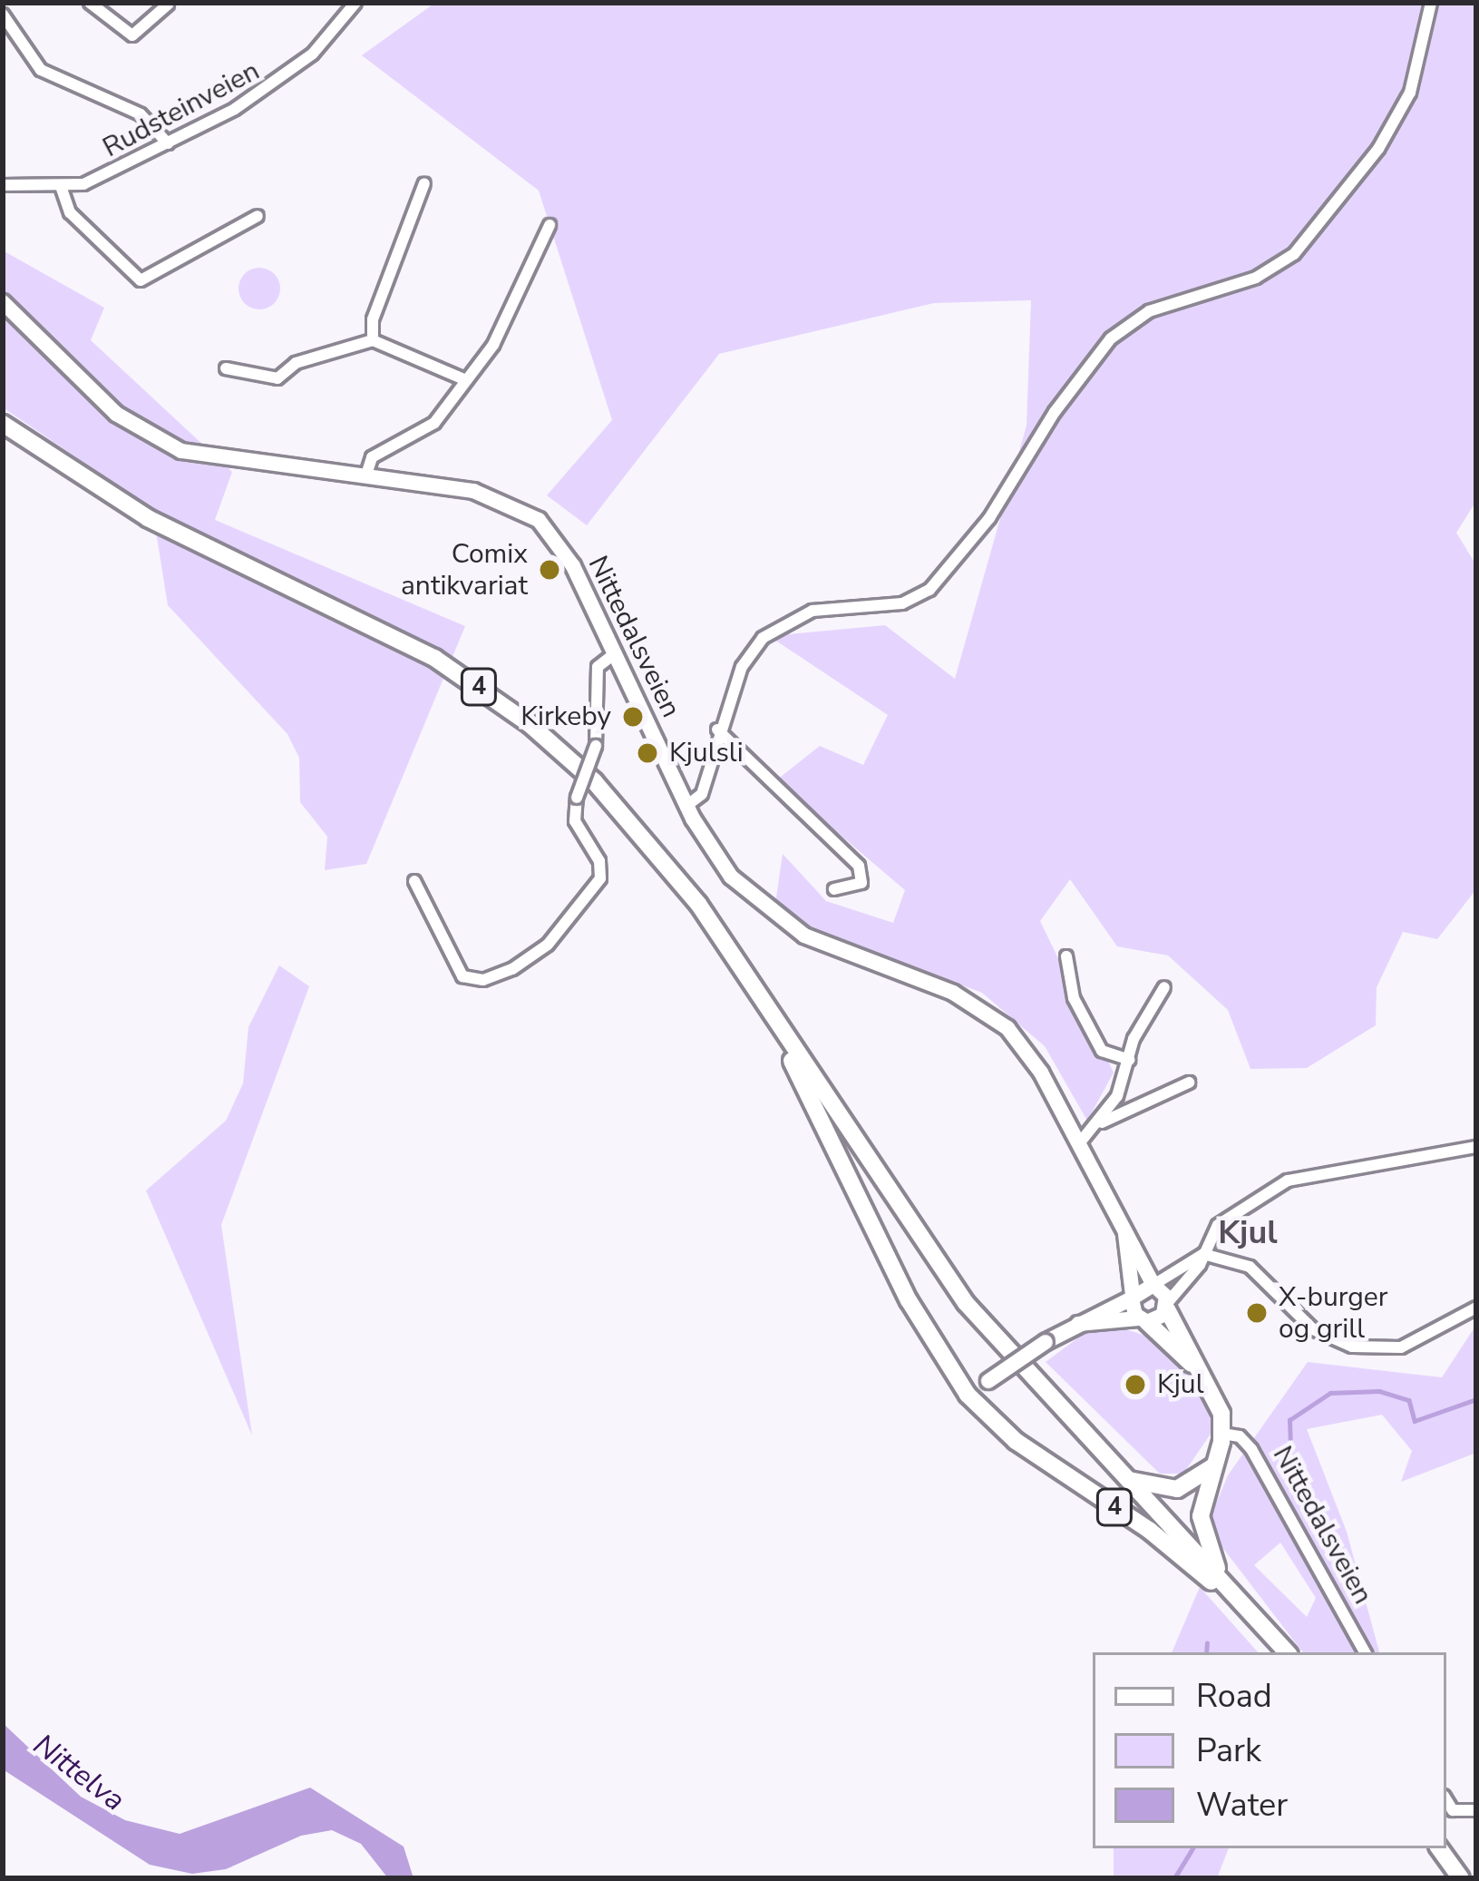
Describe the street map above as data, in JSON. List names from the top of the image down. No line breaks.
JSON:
{"streets":{"highway":["4"],"main road":["Nittedalsveien"],"street":["Rudsteinveien"]},"crossings":[["Nittedalsveien","4"]],"districts":["Kjul"],"water":["Nittelva"],"places":["Comix antikvariat","Kirkeby","Kjulsli","X-burger og grill","Kjul"],"legend":["Road","Park","Water"]}
